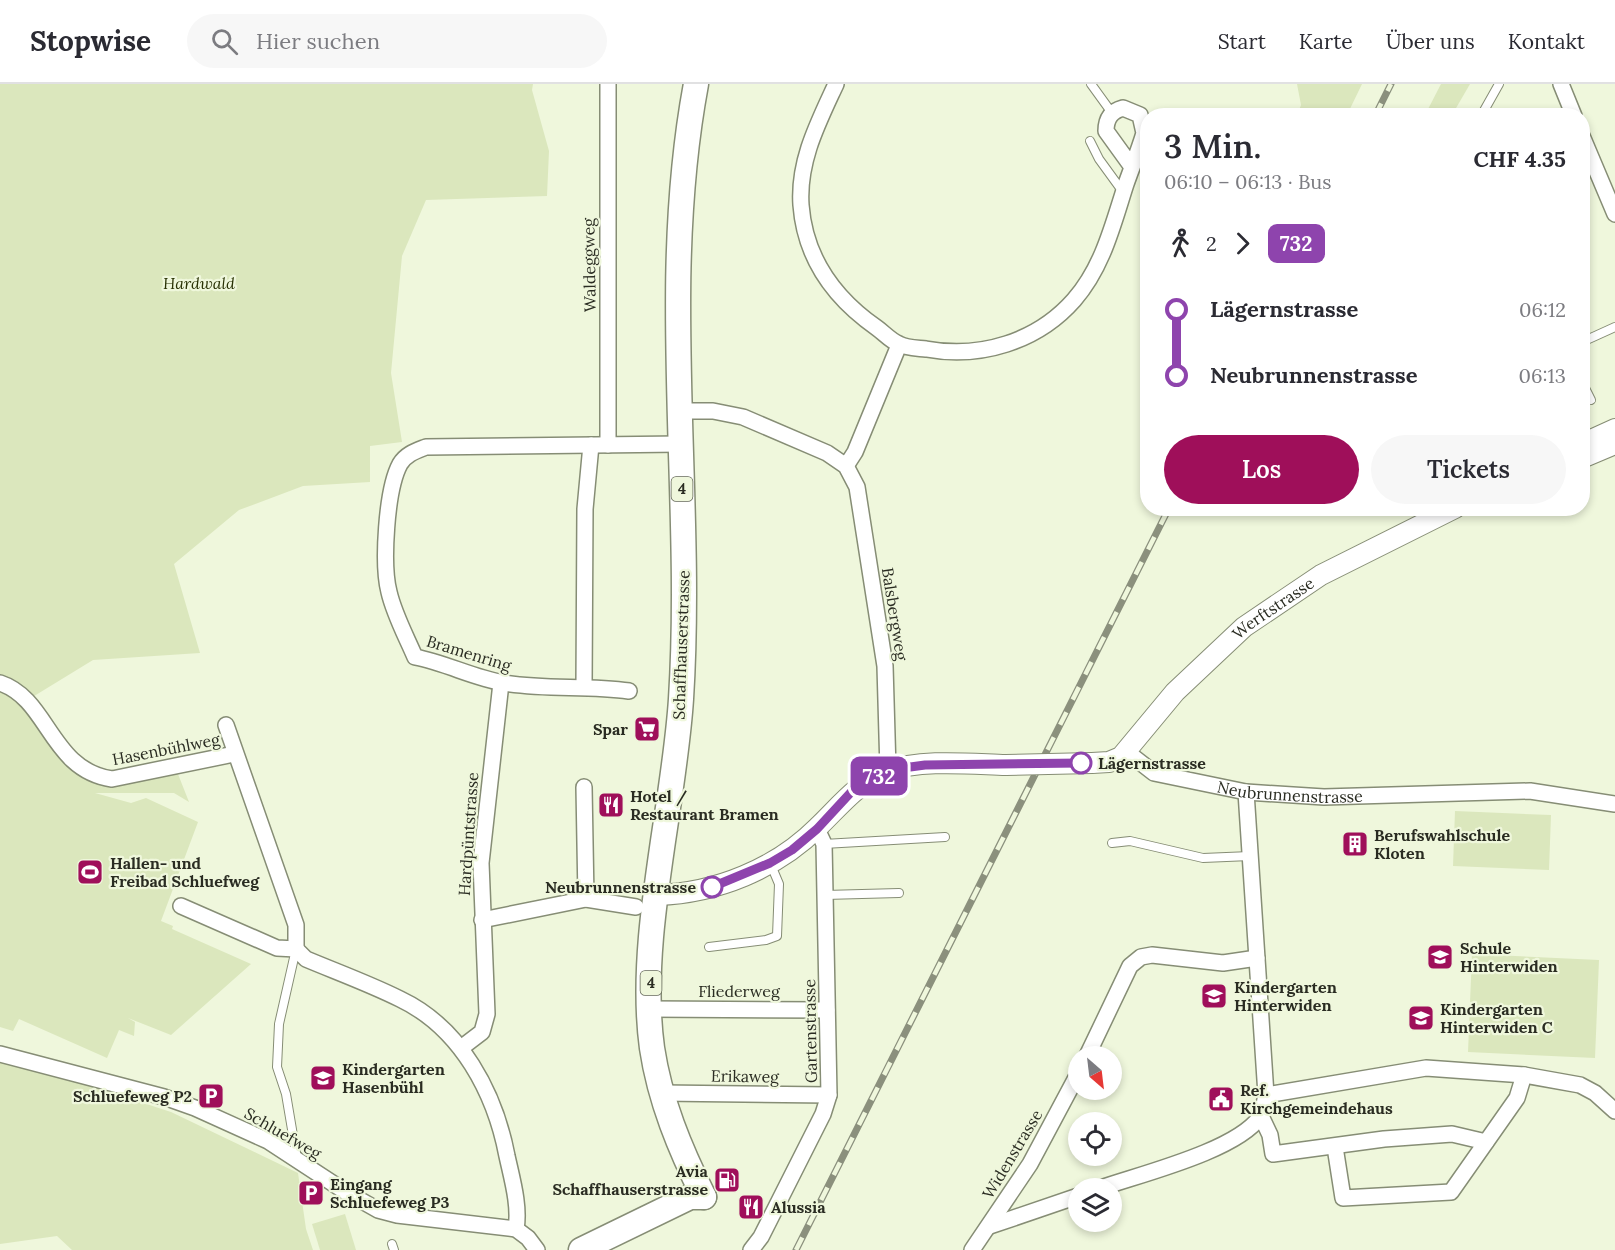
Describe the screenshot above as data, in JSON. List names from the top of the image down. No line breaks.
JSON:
{"streets":{"main road":["4","Schaffhauserstrasse"],"street":["Waldeggweg","Werftstrasse","Balsbergweg","Bramenring","Hasenbühlweg","Neubrunnenstrasse","Hardpüntstrasse","Fliederweg","Gartenstrasse","Erikaweg","Schluefweg","Widenstrasse"]},"crossings":[["Waldeggweg","Bramenring"],["Werftstrasse","Neubrunnenstrasse"],["Schaffhauserstrasse","Bramenring"],["Schaffhauserstrasse","Fliederweg"],["Schaffhauserstrasse","Erikaweg"],["Bramenring","Hardpüntstrasse"],["Fliederweg","Gartenstrasse"],["Gartenstrasse","Erikaweg"]],"parks":["Hardwald"],"places":{"supermarket":["Spar"],"other":["Lägernstrasse","Neubrunnenstrasse"],"restaurant":["Hotel / Restaurant Bramen","Alussia"],"building":["Berufswahlschule Kloten"],"sports":["Hallen- und Freibad Schluefweg"],"school or university":["Schule Hinterwiden","Kindergarten Hinterwiden","Kindergarten Hinterwiden C","Kindergarten Hasenbühl"],"parking":["Schluefeweg P2","Eingang Schluefeweg P3"],"public building":["Ref. Kirchgemeindehaus"],"fuel station":["Avia Schaffhauserstrasse"]},"lines":["bus line 732"],"north":"bottom right","page":{"header":"Stopwise","search":"Hier suchen","nav":["Start","Karte","Über uns","Kontakt"],"on_map":"732","heading":["3 Min.","06:10 – 06:13 · Bus","CHF 4.35"],"legs":["2","732"],"list":[{"name":"Lägernstrasse","value":"06:12"},{"name":"Neubrunnenstrasse","value":"06:13"}],"buttons":["Los","Tickets"]}}
